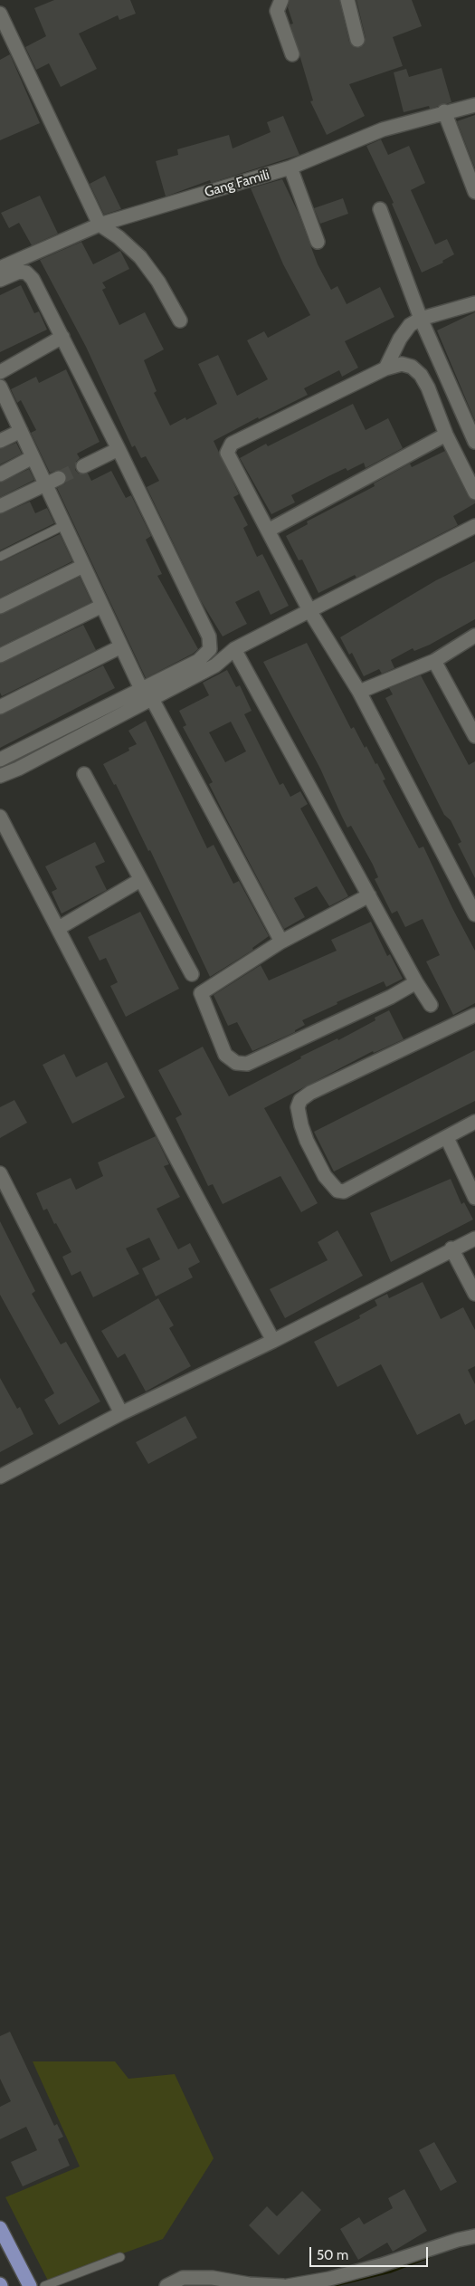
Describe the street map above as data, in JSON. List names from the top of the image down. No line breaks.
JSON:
{"streets":{"street":["Gang Famili"]},"scale_bar":"50 m"}
